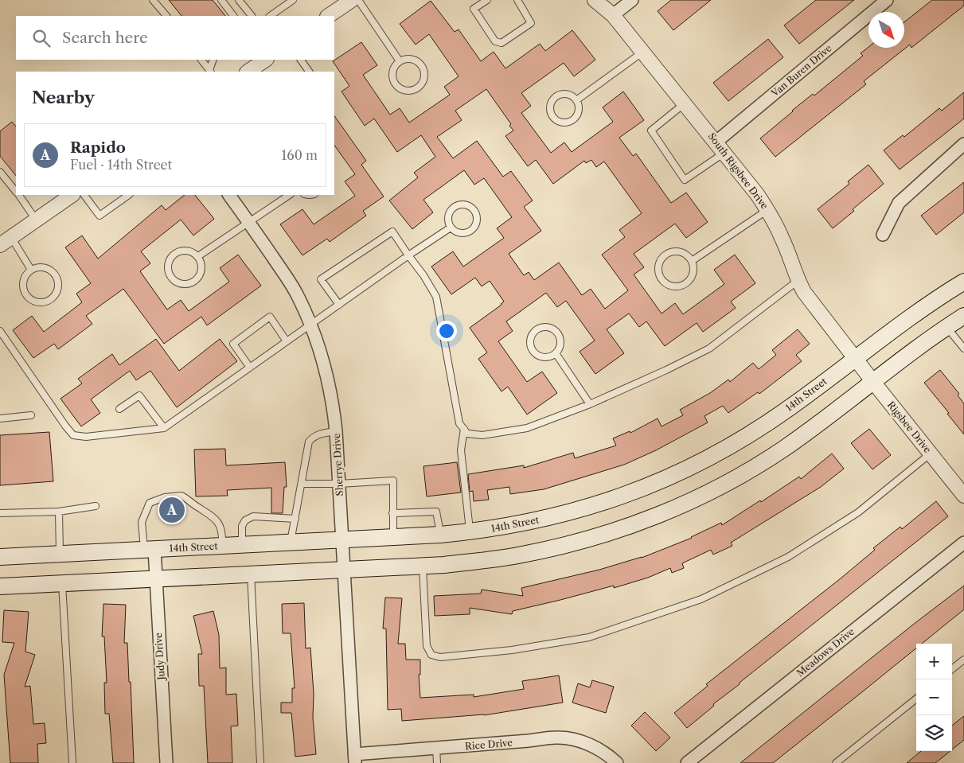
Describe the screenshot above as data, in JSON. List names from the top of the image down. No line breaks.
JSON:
{"streets":{"main road":["14th Street"],"street":["Van Buren Drive","South Rigsbee Drive","Rigsbee Drive","Sherrye Drive","Meadows Drive","Judy Drive","Rice Drive"]},"crossings":[["Van Buren Drive","South Rigsbee Drive"],["South Rigsbee Drive","14th Street"],["South Rigsbee Drive","Rigsbee Drive"],["14th Street","Rigsbee Drive"],["14th Street","Sherrye Drive"],["14th Street","Judy Drive"],["Sherrye Drive","Rice Drive"]],"north":"bottom right","page":{"search":"Search here","heading":"Nearby","list":[{"mark":"A","name":"Rapido","note":"Fuel · 14th Street","value":"160 m"}],"pins":"A","map_buttons":["+","−"]}}
